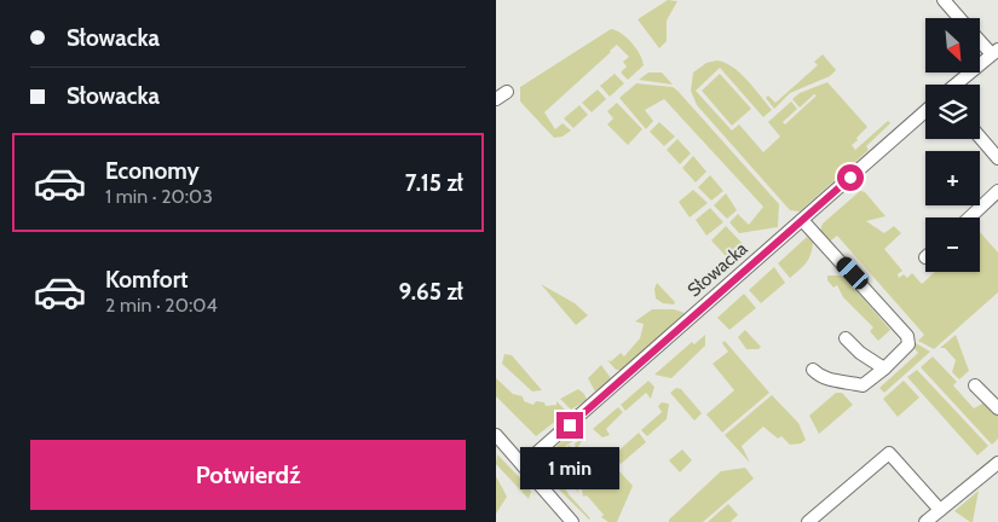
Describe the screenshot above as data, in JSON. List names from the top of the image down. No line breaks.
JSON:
{"streets":{"street":["Słowacka"]},"north":"bottom right","page":{"banner":["Słowacka","Słowacka"],"map_buttons":["+","−"],"list":[{"name":"Economy","note":"1 min · 20:03","value":"7.15 zł"},{"name":"Komfort","note":"2 min · 20:04","value":"9.65 zł"}],"buttons":"Potwierdź","bubble":"1 min"}}
